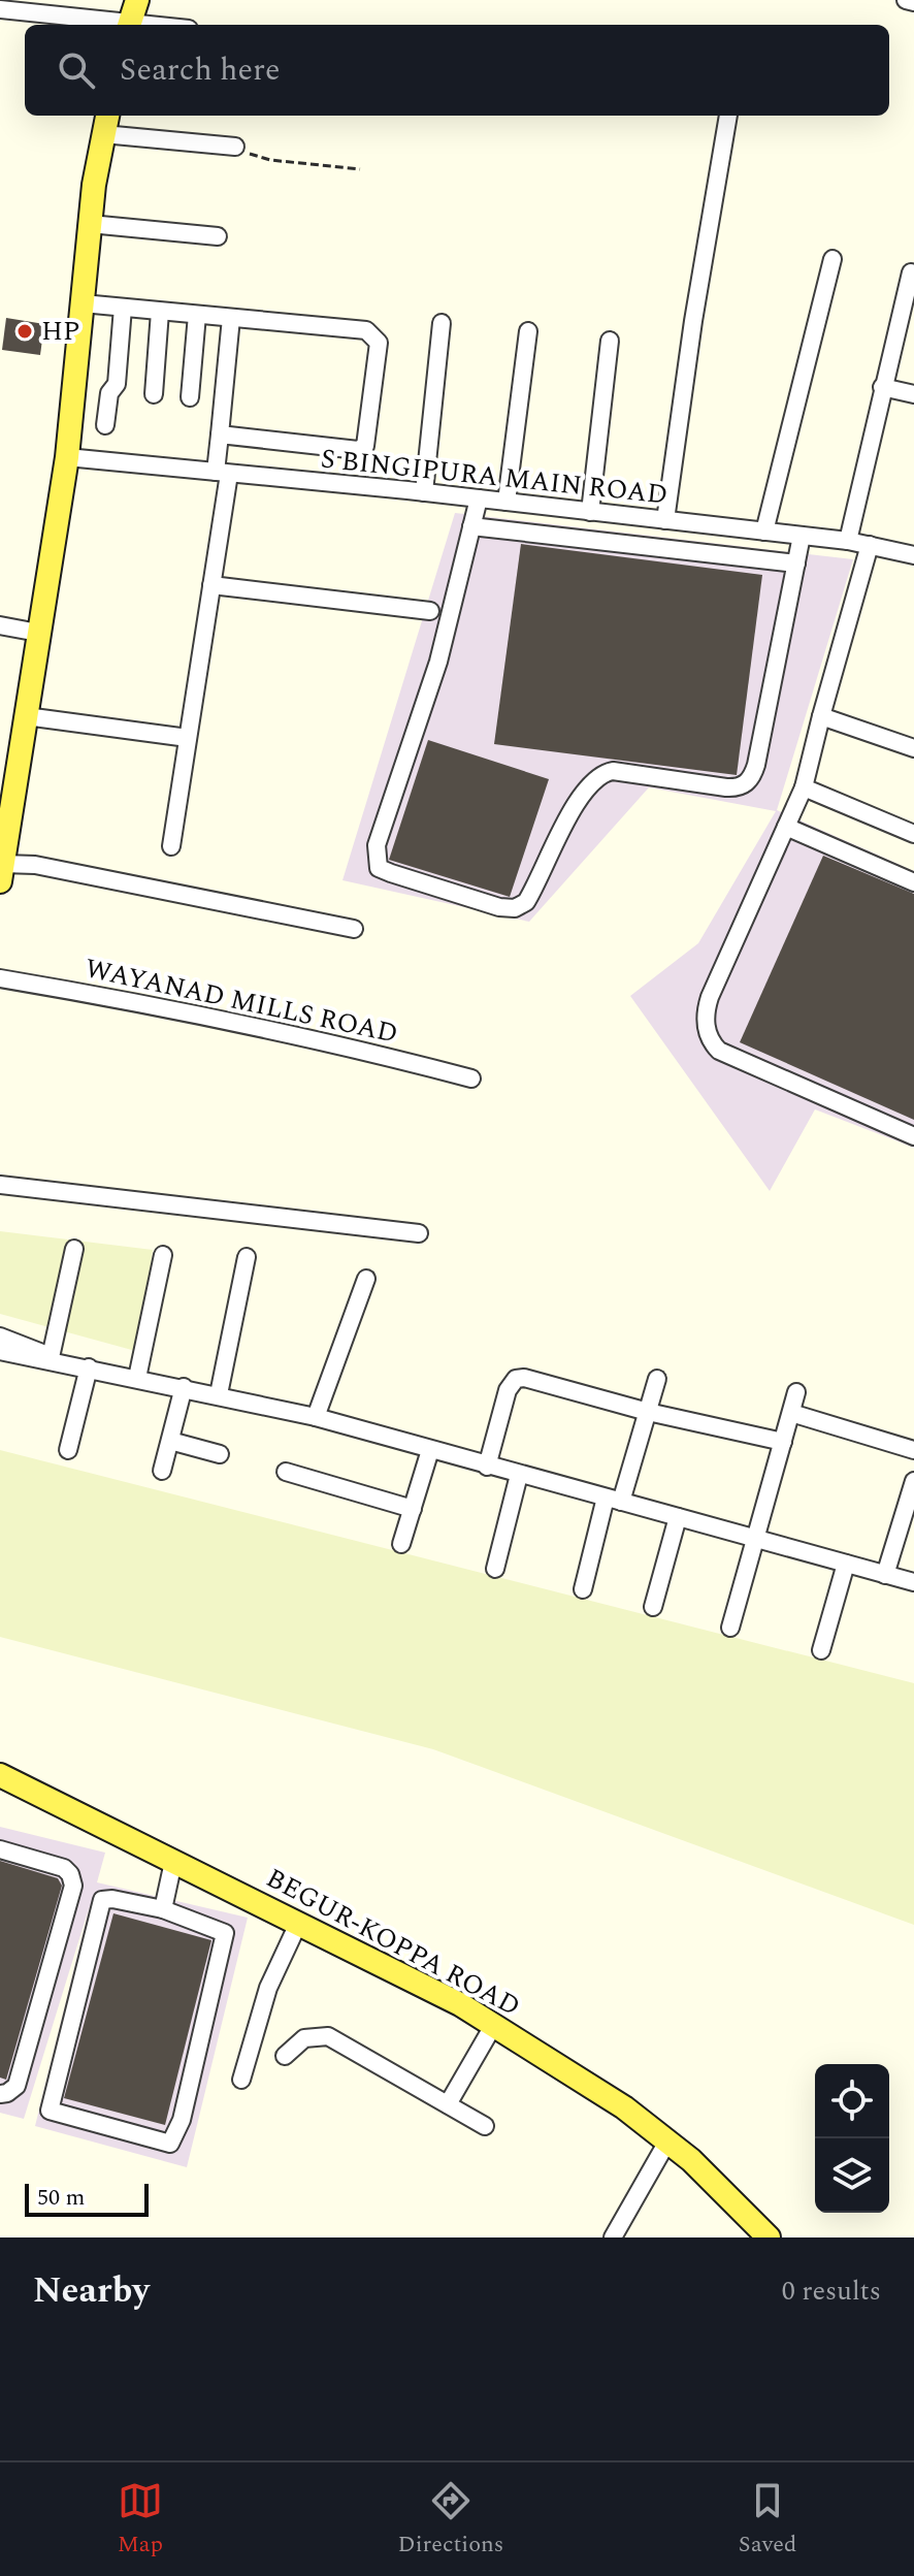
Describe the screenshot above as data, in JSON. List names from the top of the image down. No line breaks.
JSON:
{"streets":{"main road":["BEGUR-KOPPA ROAD"],"street":["S BINGIPURA MAIN ROAD","WAYANAD MILLS ROAD"]},"places":["HP"],"scale_bar":"50 m","page":{"search":"Search here","scale":"50 m","heading":["Nearby","0 results"],"nav":["Map","Directions","Saved"]}}
